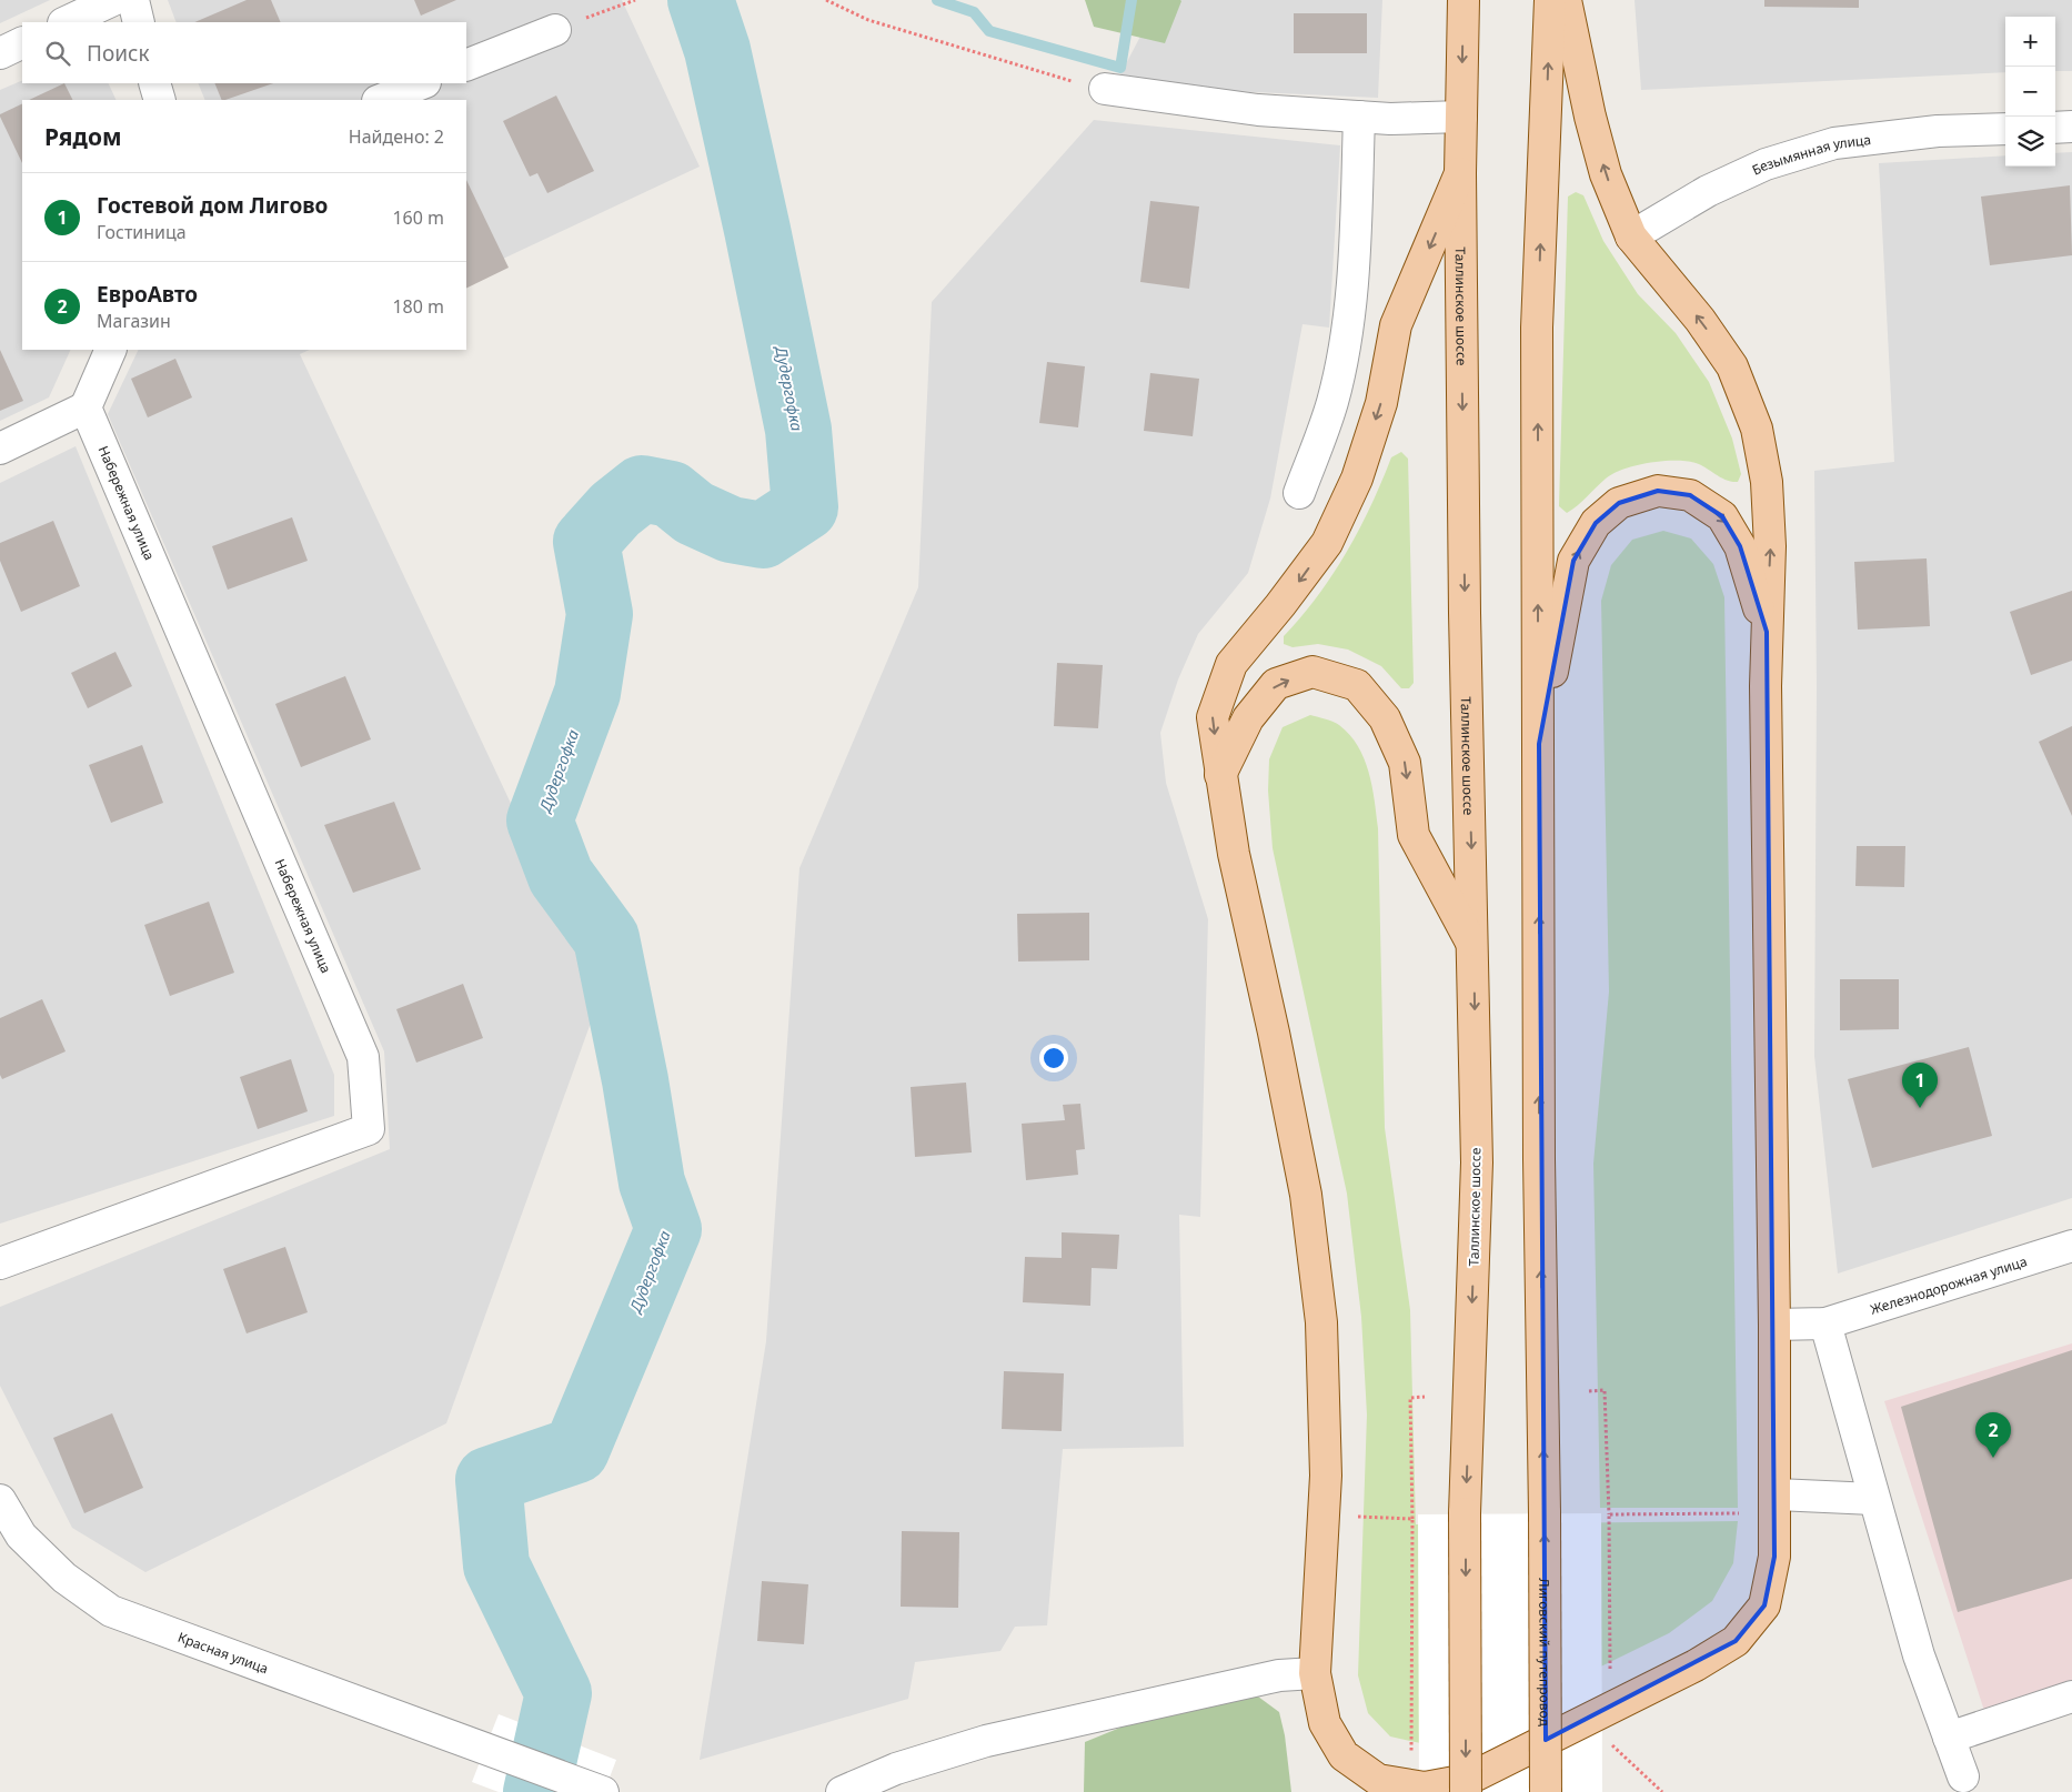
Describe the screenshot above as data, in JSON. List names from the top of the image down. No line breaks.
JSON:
{"streets":{"main road":["Таллинское шоссе","Лиговский путепровод"],"street":["Безымянная улица","Набережная улица","Железнодорожная улица","Красная улица"]},"water":["Дудергофка"],"page":{"map_buttons":["+","−"],"search":"Поиск","heading":["Рядом","Найдено: 2"],"list":[{"mark":"1","name":"Гостевой дом Лигово","note":"Гостиница","value":"160 m"},{"mark":"2","name":"ЕвроАвто","note":"Магазин","value":"180 m"}],"pins":["1","2"]}}
